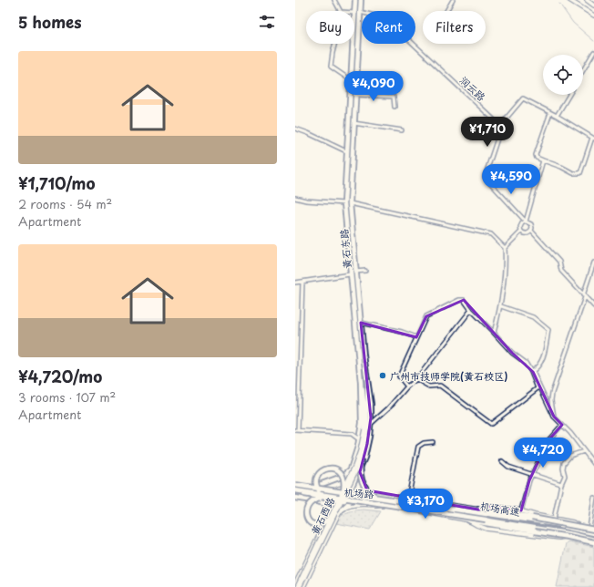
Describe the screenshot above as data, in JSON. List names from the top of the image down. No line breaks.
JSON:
{"streets":{"highway":["黄石东路","机场路","机场高速"],"main road":["黄石西路"],"street":["润云路"]},"crossings":[["润云路","黄石东路"],["黄石东路","黄石西路"],["机场路","机场高速"]],"places":["广州市技师学院(黄石校区)"],"page":{"heading":"5 homes","chip":["Buy","Rent","Filters"],"list":[{"name":"¥1,710/mo","note":"2 rooms · 54 m² · Apartment"},{"name":"¥4,720/mo","note":"3 rooms · 107 m² · Apartment"}],"price":["¥4,090","¥1,710","¥4,590","¥4,720","¥3,170"]}}
